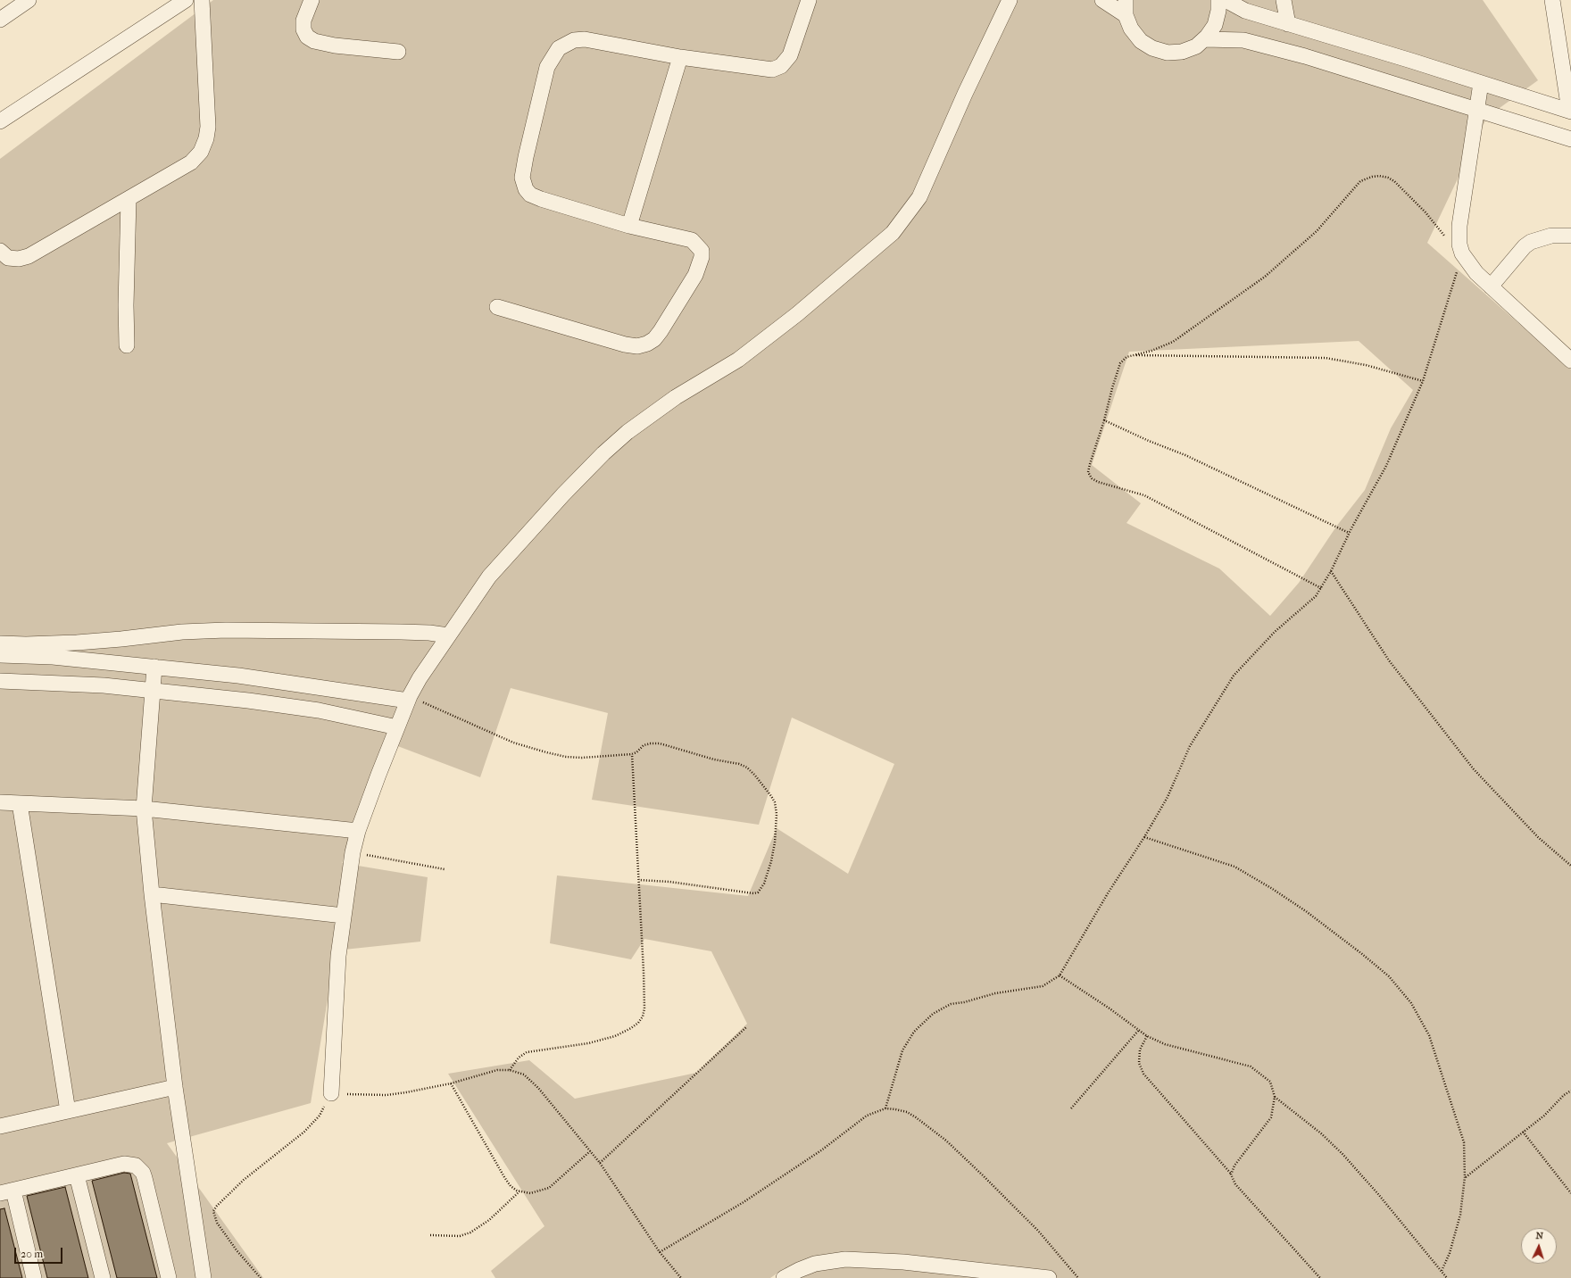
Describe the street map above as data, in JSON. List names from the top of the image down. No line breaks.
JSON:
{"scale_bar":"20 m","north":"top"}
